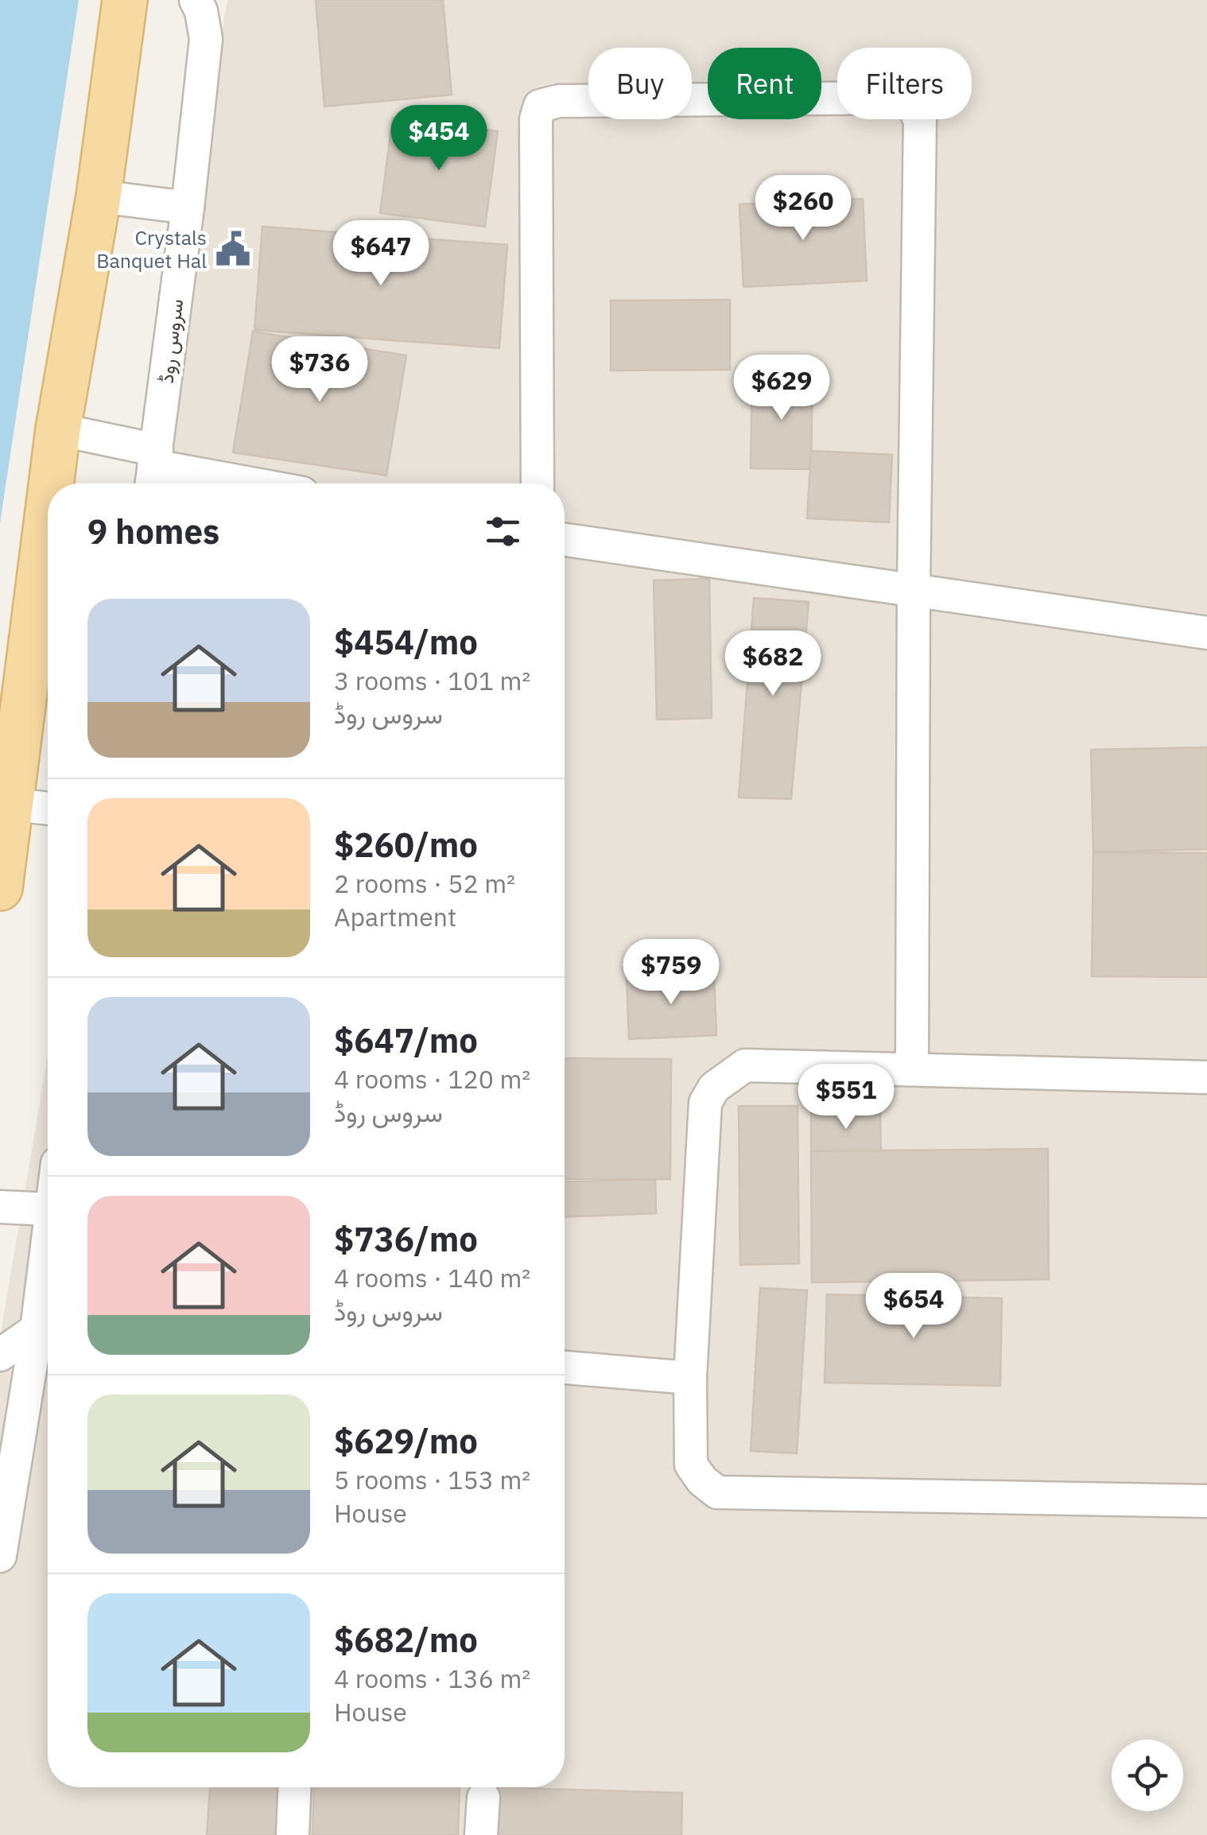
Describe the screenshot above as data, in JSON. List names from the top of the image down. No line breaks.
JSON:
{"streets":{"street":["سروس روڈ"]},"places":{"public building":["Crystals Banquet Hal"]},"page":{"chip":["Buy","Rent","Filters"],"price":["$454","$260","$647","$736","$629","$682","$759","$551","$654"],"heading":"9 homes","list":[{"name":"$454/mo","note":"3 rooms · 101 m² · سروس روڈ"},{"name":"$260/mo","note":"2 rooms · 52 m² · Apartment"},{"name":"$647/mo","note":"4 rooms · 120 m² · سروس روڈ"},{"name":"$736/mo","note":"4 rooms · 140 m² · سروس روڈ"},{"name":"$629/mo","note":"5 rooms · 153 m² · House"},{"name":"$682/mo","note":"4 rooms · 136 m² · House"}]}}
